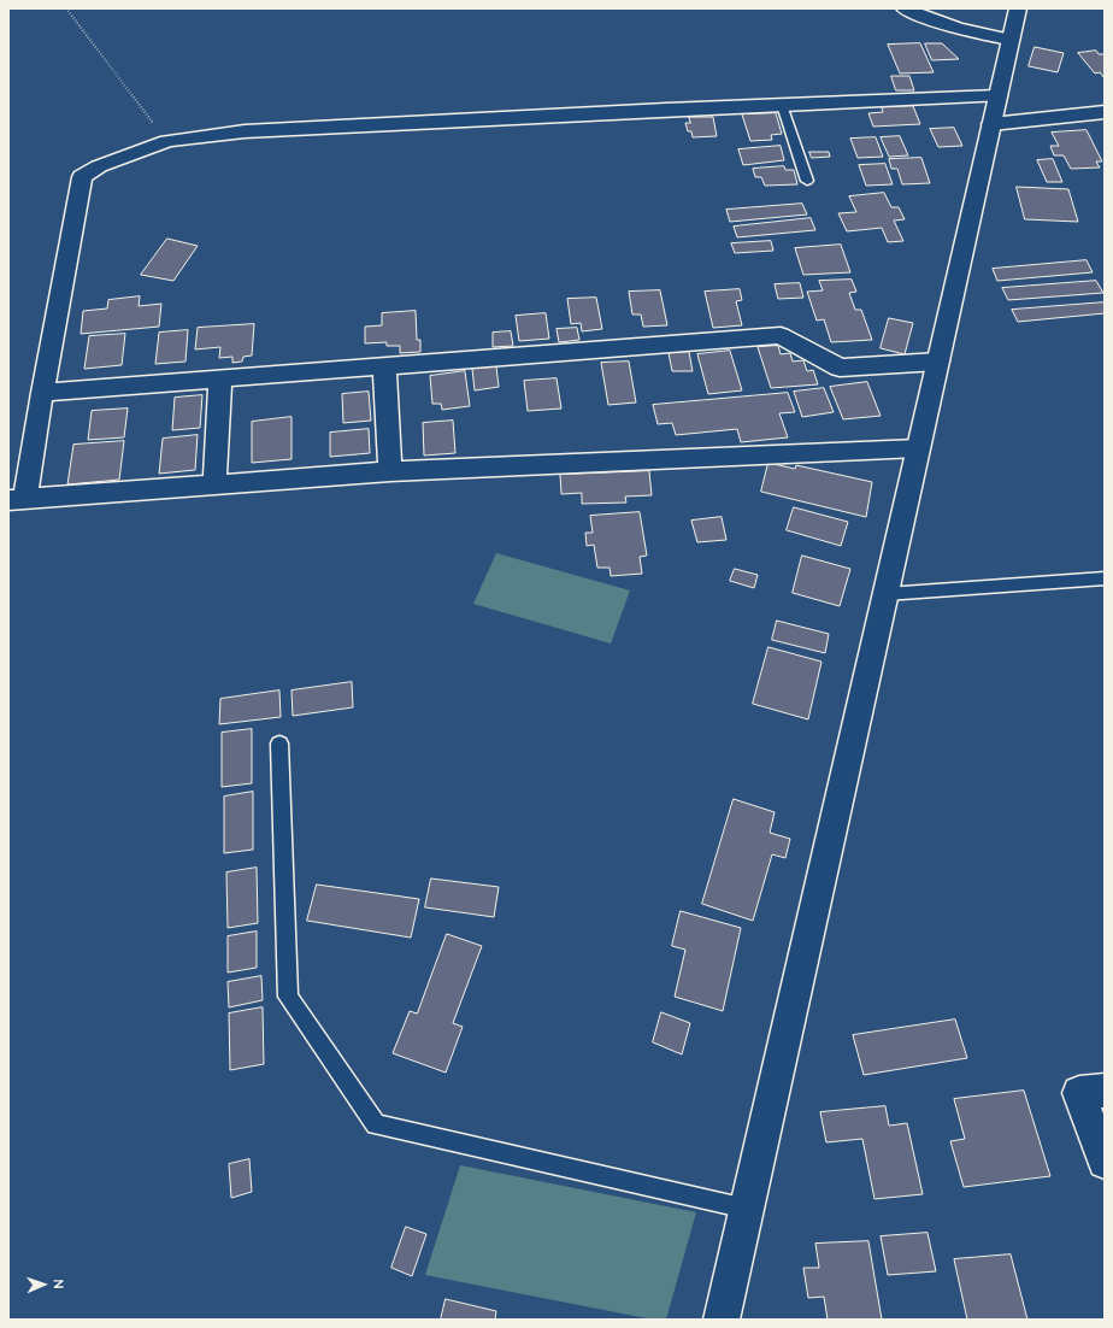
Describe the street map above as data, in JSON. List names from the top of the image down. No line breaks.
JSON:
{"north":"right"}
